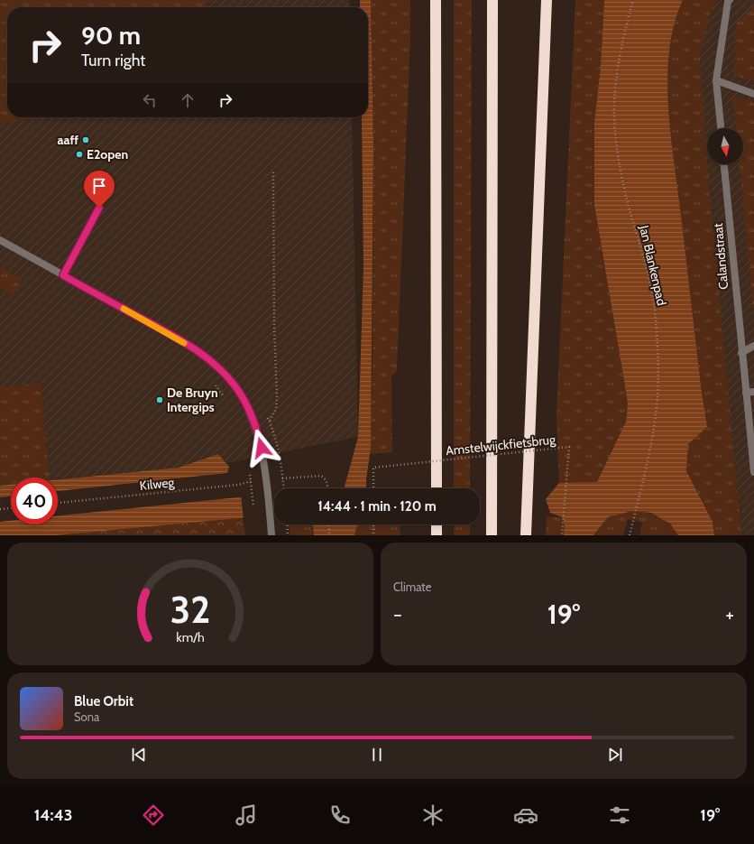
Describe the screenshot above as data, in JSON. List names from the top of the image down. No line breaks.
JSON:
{"streets":{"street":["Calandstraat"],"path":["Jan Blankenpad","Amstelwijckfietsbrug","Kilweg"]},"places":["aaff","E2open","De Bruyn Intergips"],"north":"bottom","page":{"turn":["90 m","Turn right"],"limit":"40","trip":"14:44 · 1 min · 120 m","tile":"Climate","heat":["−","19°","+"],"song":["Blue Orbit","Sona"],"tabs":["14:43","19°"],"gauge":["32","km/h"]}}
